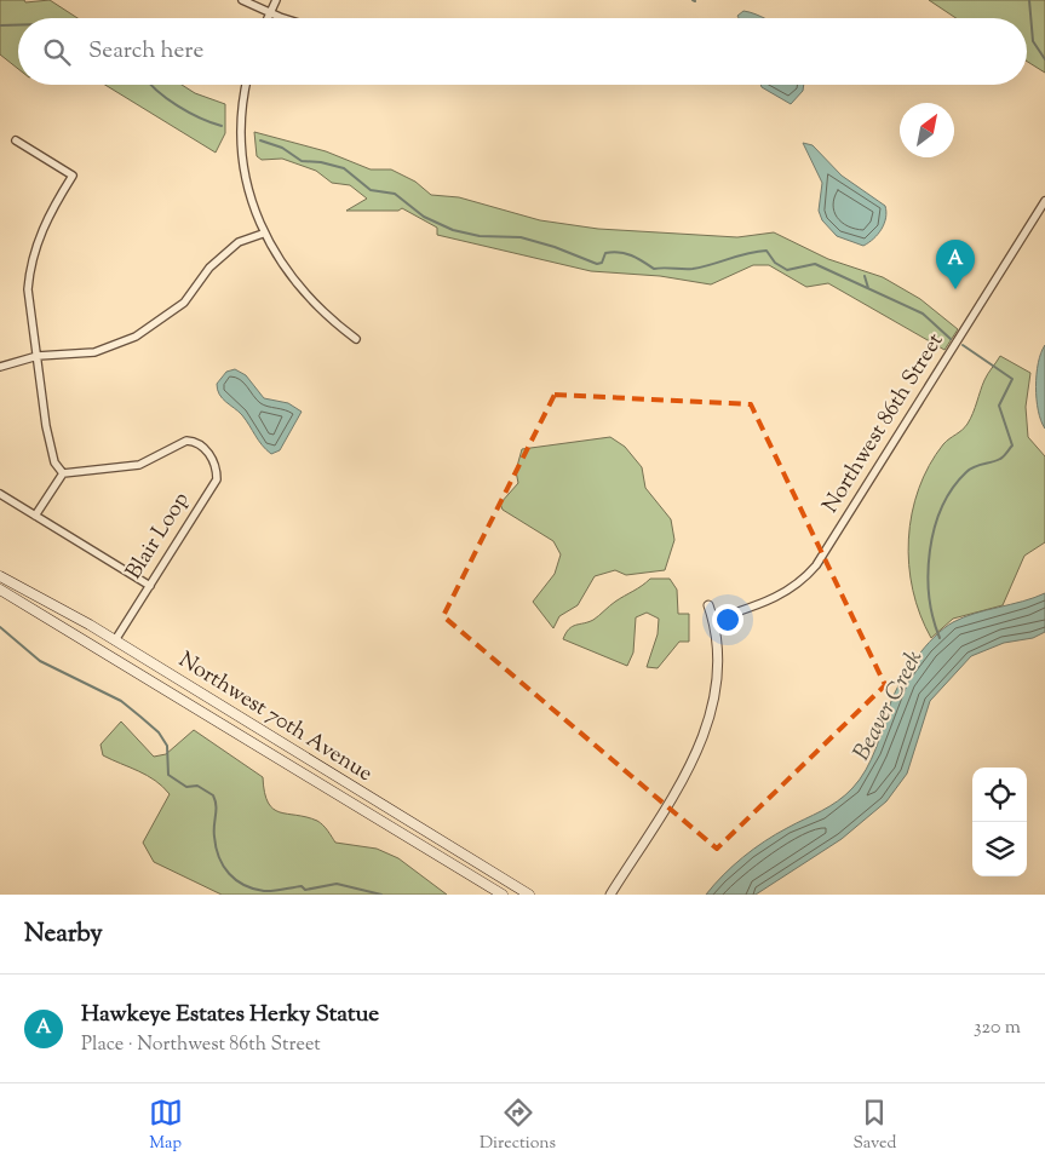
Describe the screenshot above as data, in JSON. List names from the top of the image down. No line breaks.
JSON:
{"streets":{"main road":["Northwest 70th Avenue"],"street":["Northwest 86th Street","Blair Loop"]},"crossings":[["Blair Loop","Northwest 70th Avenue"]],"water":["Beaver Creek"],"north":"top right","page":{"search":"Search here","pins":"A","heading":"Nearby","list":[{"mark":"A","name":"Hawkeye Estates Herky Statue","note":"Place · Northwest 86th Street","value":"320 m"}],"nav":["Map","Directions","Saved"]}}
